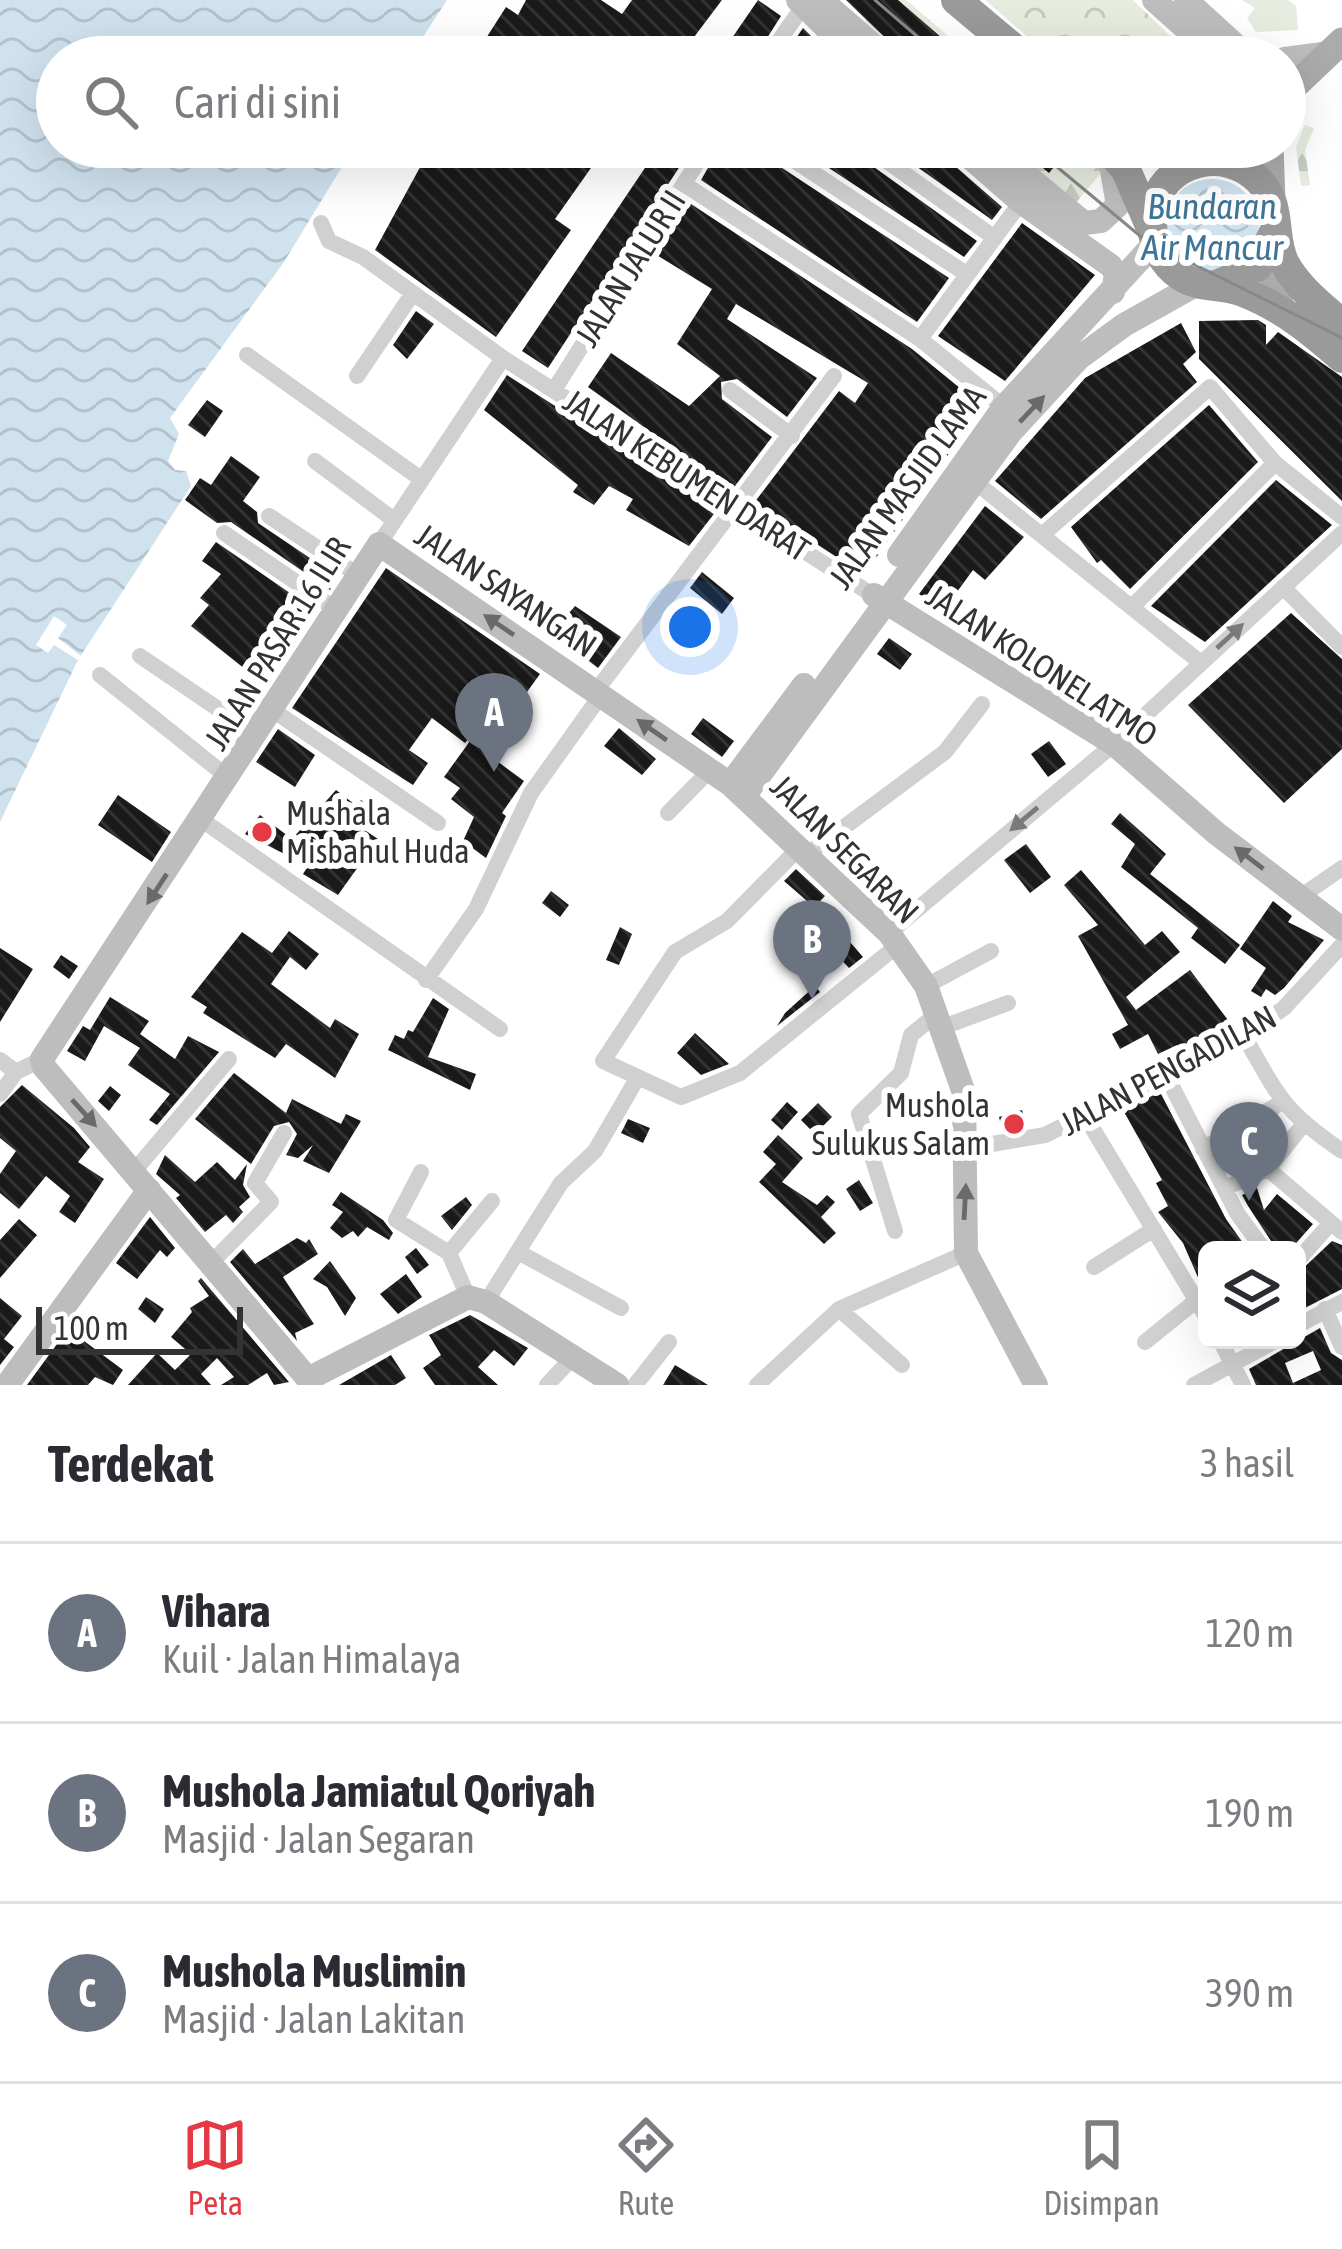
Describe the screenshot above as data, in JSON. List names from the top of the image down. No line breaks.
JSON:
{"streets":{"street":["JALAN JALUR II","JALAN KEBUMEN DARAT","JALAN MASJID LAMA","JALAN SAYANGAN","JALAN PASAR 16 ILIR","JALAN KOLONEL ATMO","JALAN SEGARAN","JALAN PENGADILAN"]},"crossings":[["JALAN JALUR II","JALAN KEBUMEN DARAT"],["JALAN KEBUMEN DARAT","JALAN MASJID LAMA"],["JALAN KEBUMEN DARAT","JALAN PASAR 16 ILIR"],["JALAN KEBUMEN DARAT","JALAN KOLONEL ATMO"],["JALAN MASJID LAMA","JALAN KOLONEL ATMO"],["JALAN MASJID LAMA","JALAN SEGARAN"],["JALAN SAYANGAN","JALAN PASAR 16 ILIR"],["JALAN SAYANGAN","JALAN SEGARAN"],["JALAN SEGARAN","JALAN PENGADILAN"]],"one_way":["JALAN KOLONEL ATMO"],"water":["Bundaran Air Mancur"],"places":["Mushala Misbahul Huda","Mushola Sulukus Salam"],"scale_bar":"100 m","page":{"search":"Cari di sini","pins":["A","B","C"],"scale":"100 m","heading":["Terdekat","3 hasil"],"list":[{"mark":"A","name":"Vihara","note":"Kuil · Jalan Himalaya","value":"120 m"},{"mark":"B","name":"Mushola Jamiatul Qoriyah","note":"Masjid · Jalan Segaran","value":"190 m"},{"mark":"C","name":"Mushola Muslimin","note":"Masjid · Jalan Lakitan","value":"390 m"}],"nav":["Peta","Rute","Disimpan"]}}
